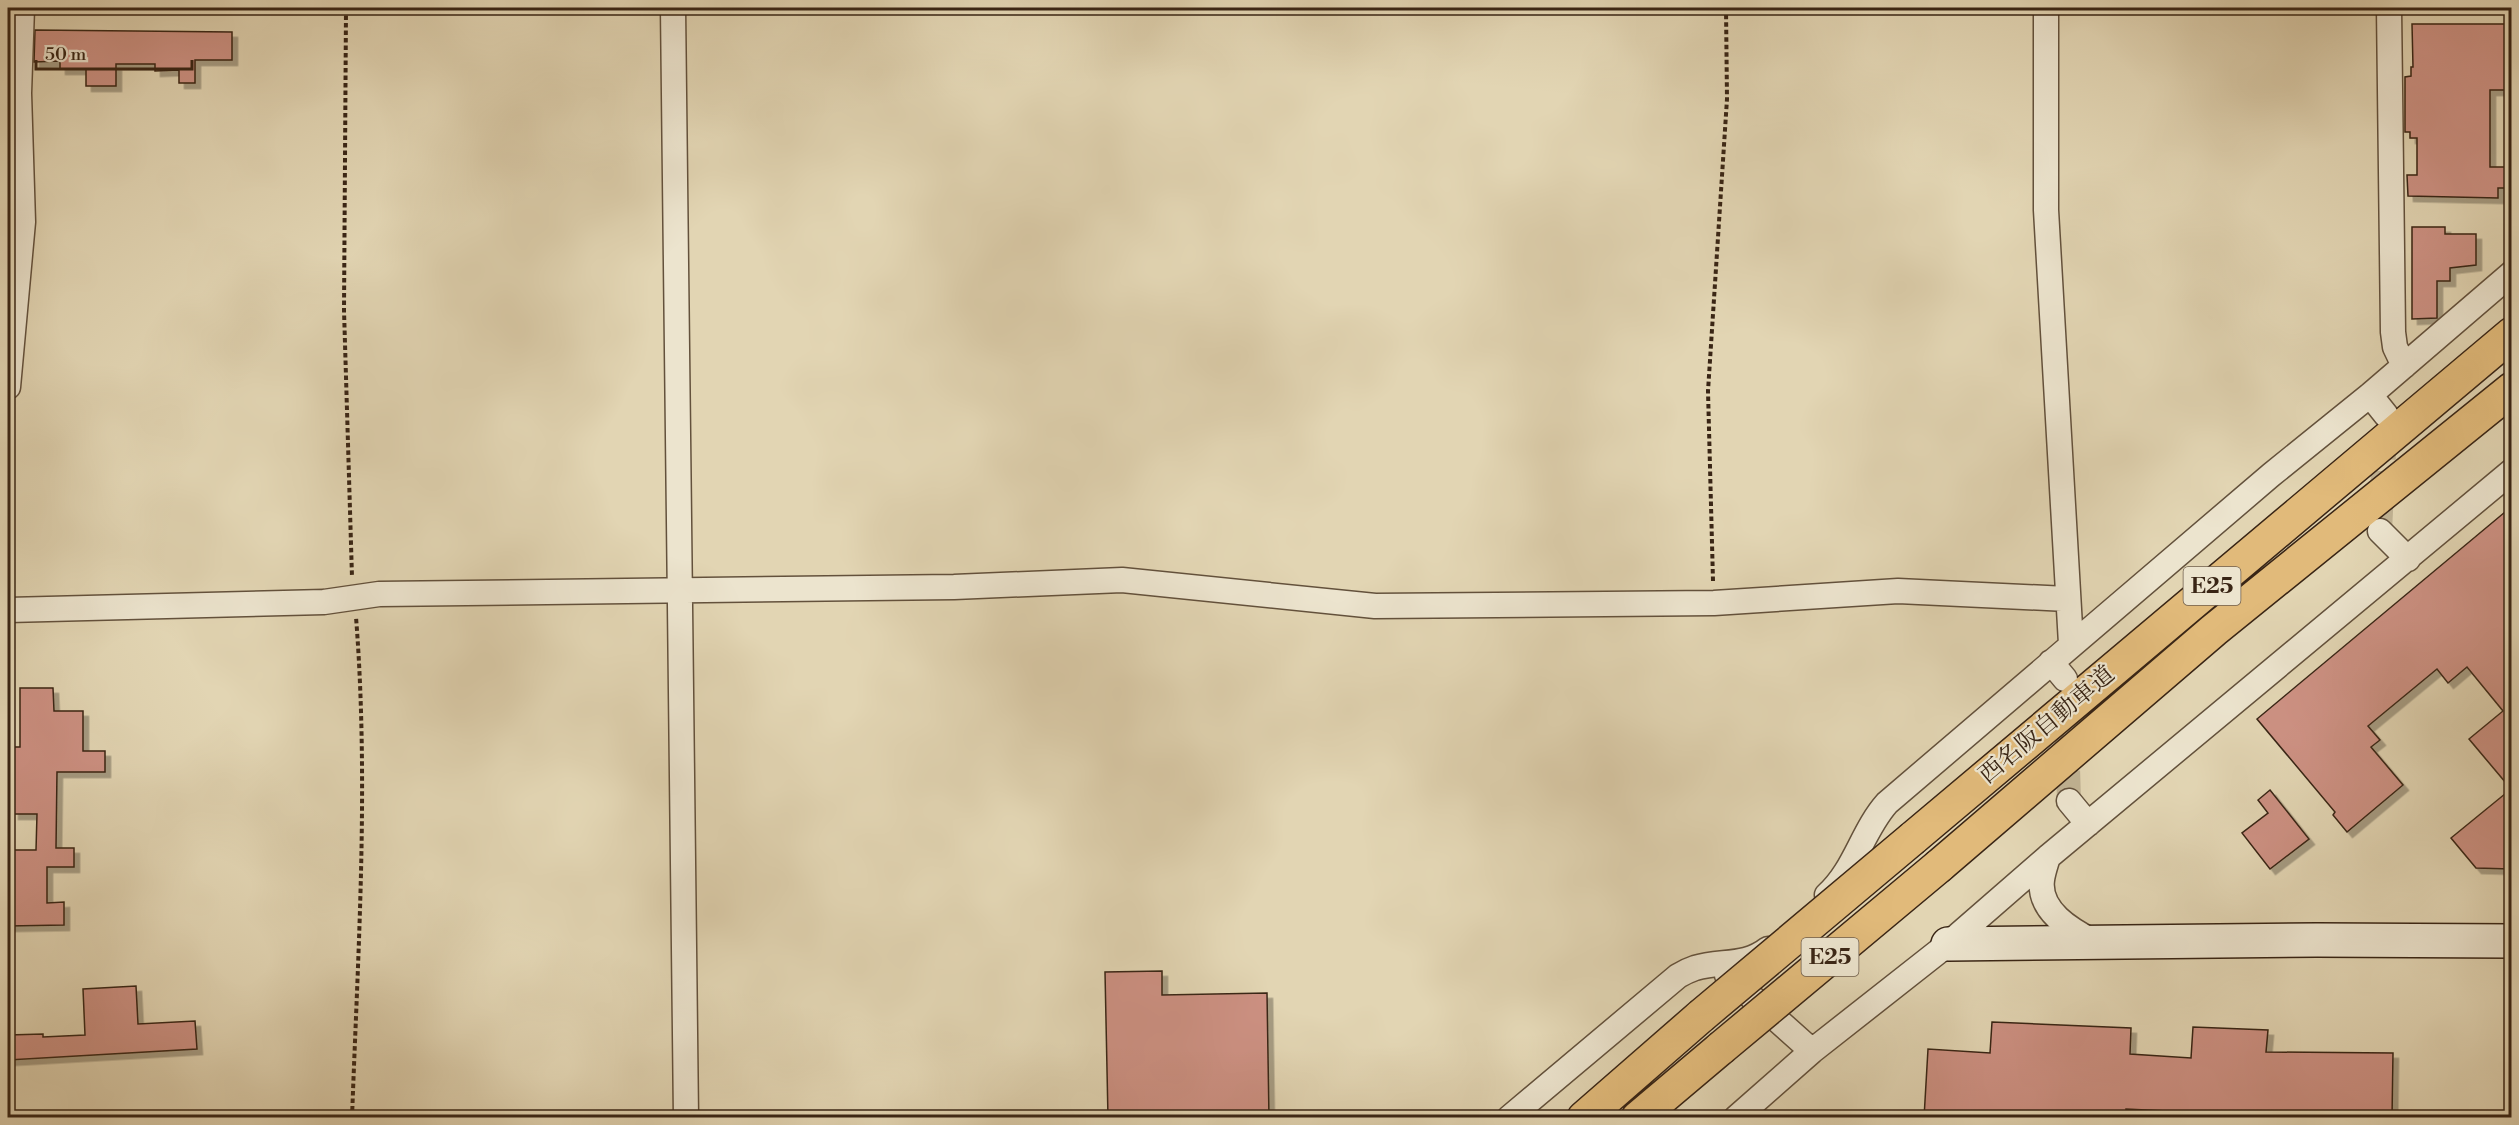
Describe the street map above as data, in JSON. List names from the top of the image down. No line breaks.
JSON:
{"streets":{"highway":["E25","西名阪自動車道"]},"scale_bar":"50 m"}
